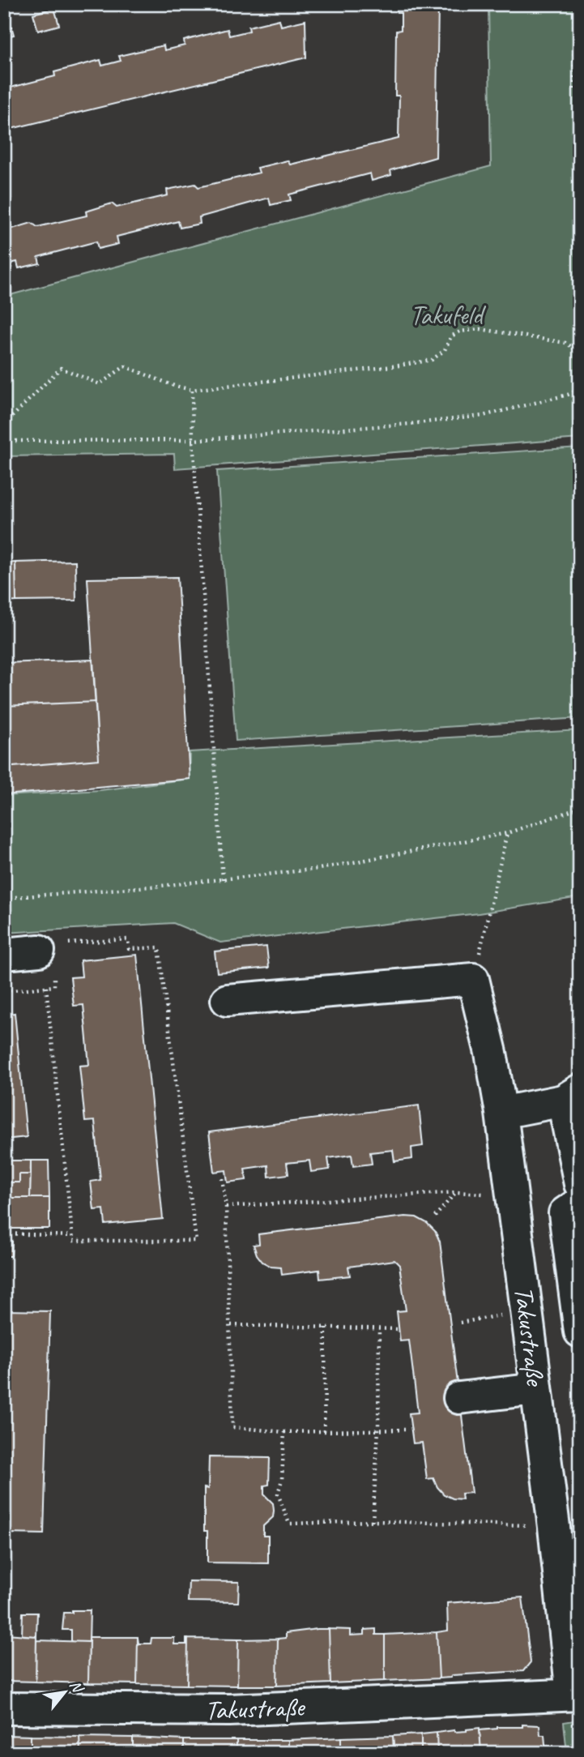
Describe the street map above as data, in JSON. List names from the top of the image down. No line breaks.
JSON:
{"streets":{"street":["Takustraße"]},"parks":["Takufeld"],"north":"top right"}
